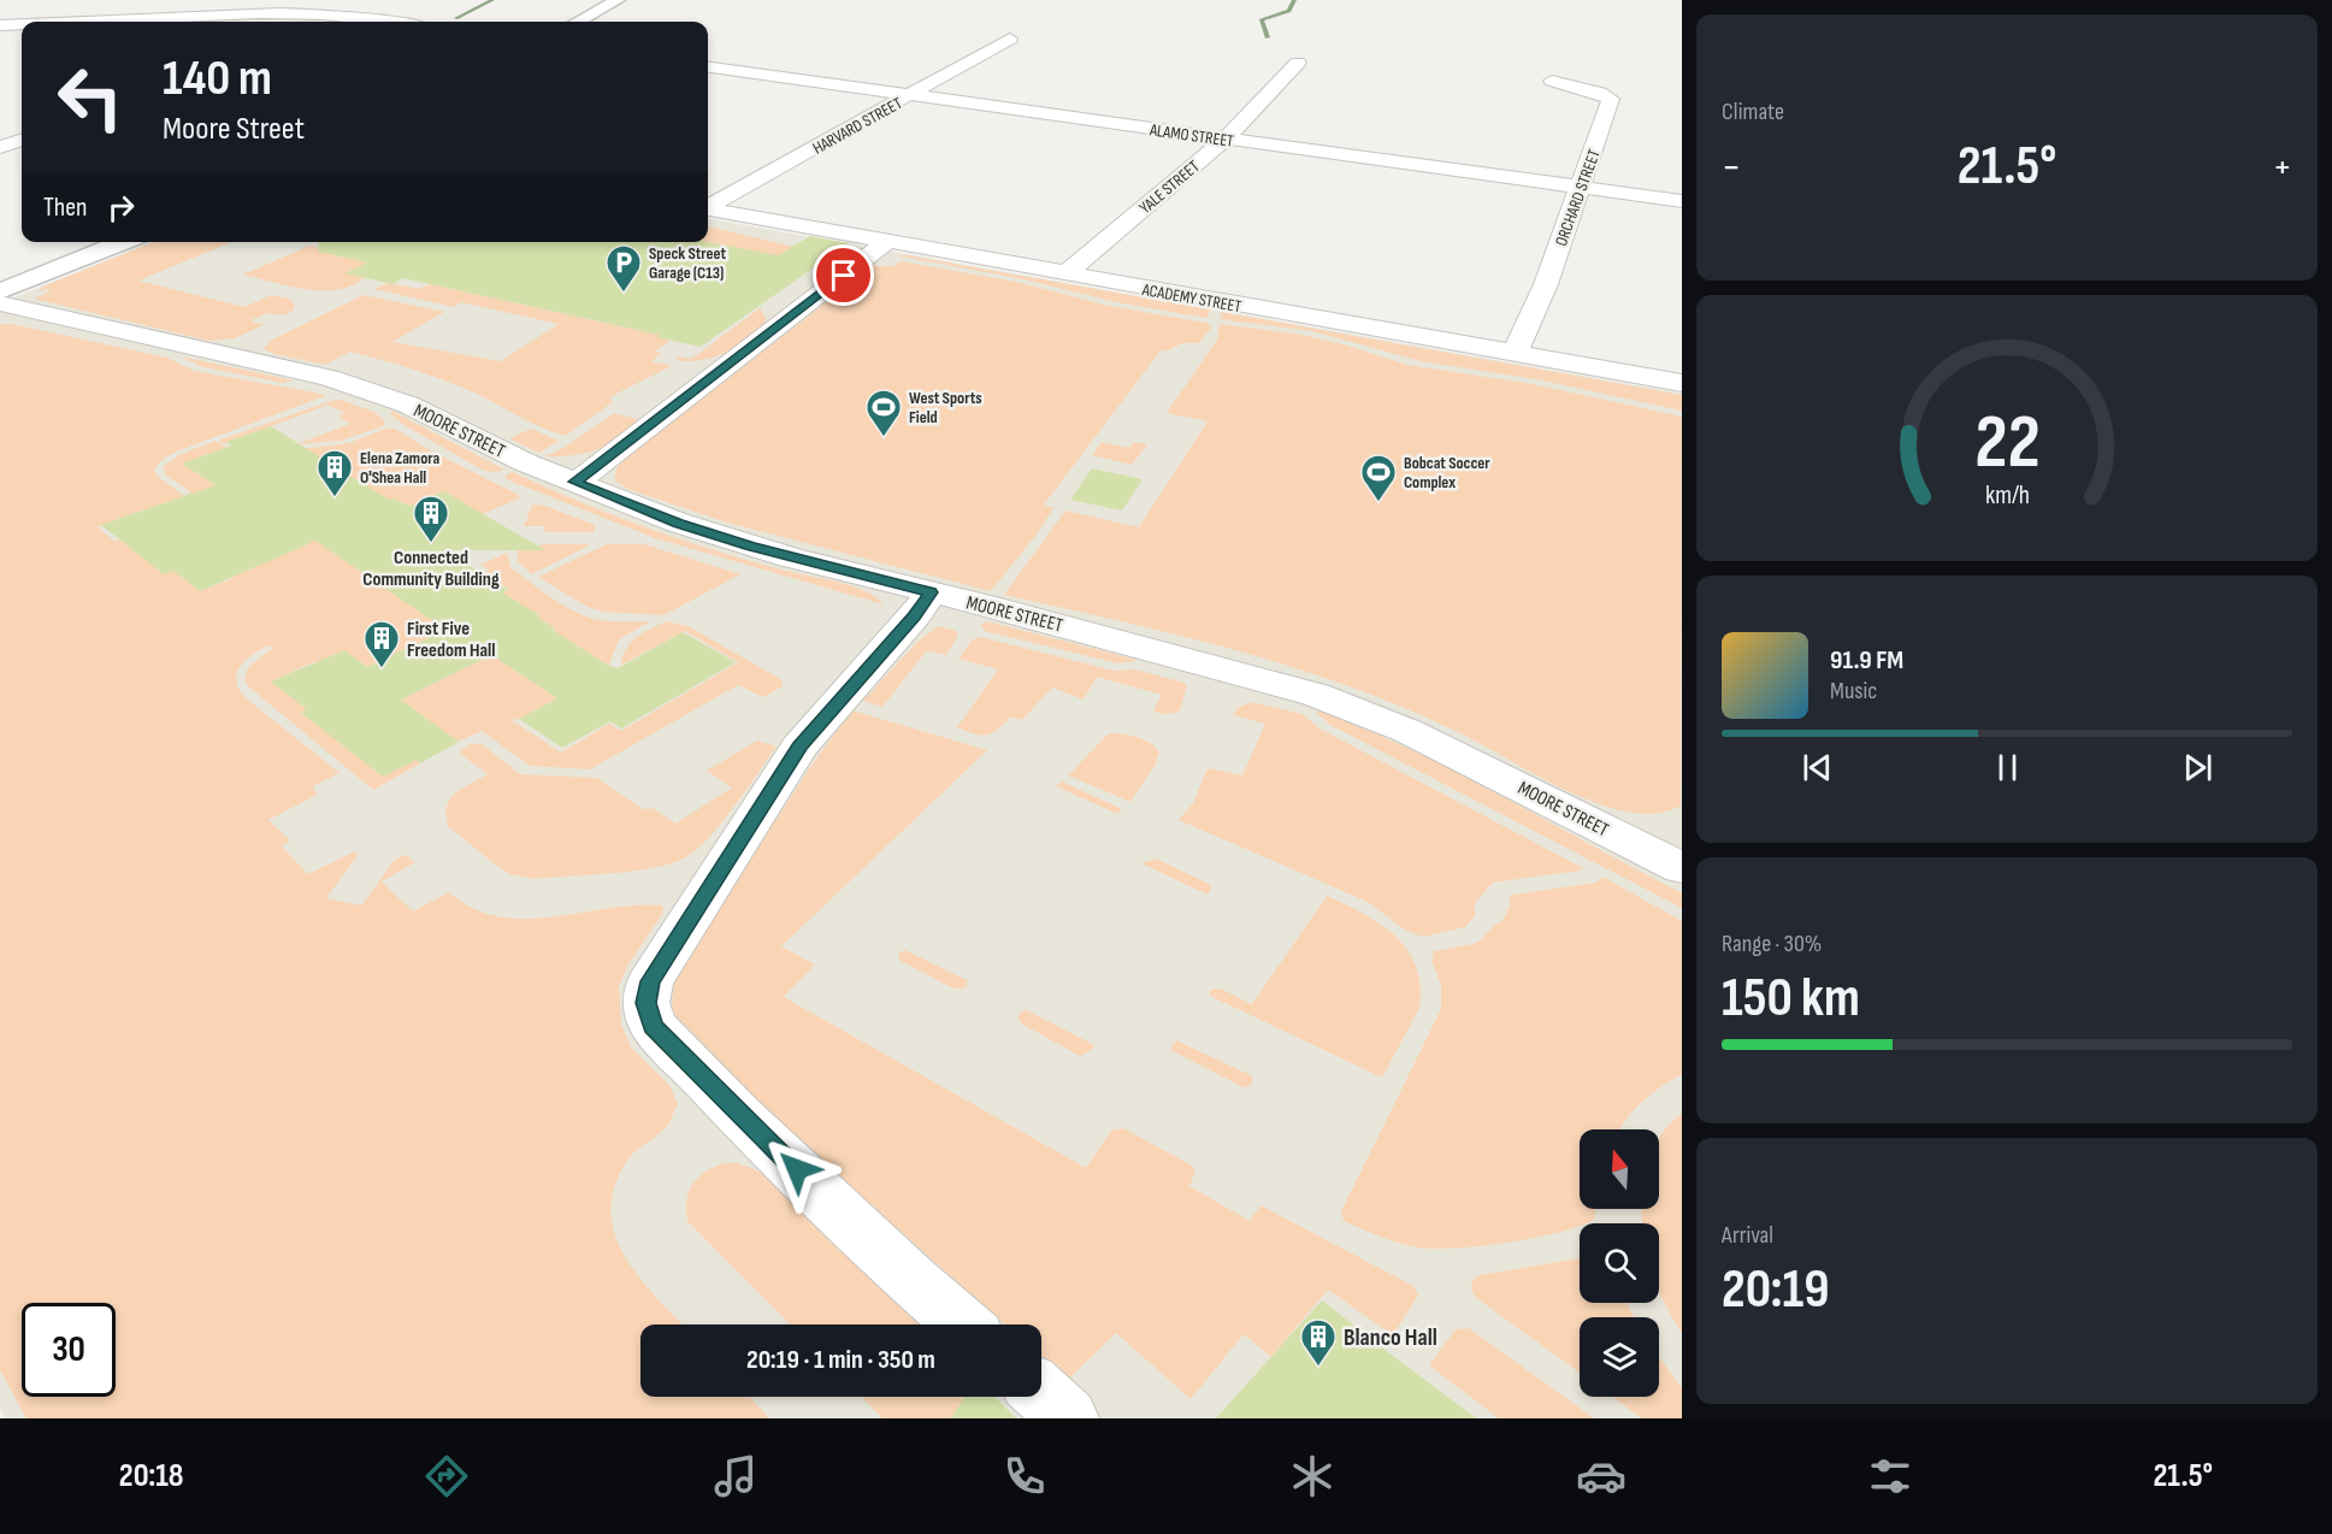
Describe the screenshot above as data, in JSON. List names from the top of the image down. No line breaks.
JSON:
{"streets":{"street":["HARVARD STREET","ALAMO STREET","YALE STREET","ORCHARD STREET","ACADEMY STREET","MOORE STREET"]},"crossings":[["HARVARD STREET","ALAMO STREET"],["ALAMO STREET","YALE STREET"],["ALAMO STREET","ORCHARD STREET"],["YALE STREET","ACADEMY STREET"],["ORCHARD STREET","ACADEMY STREET"]],"places":{"parking":["Speck Street Garage (C13)"],"sports":["West Sports Field","Bobcat Soccer Complex"],"building":["Elena Zamora O'Shea Hall","Connected Community Building","First Five Freedom Hall","Blanco Hall"]},"north":"top","page":{"tile":["Climate",["Range · 30%","150 km"],["Arrival","20:19"]],"turn":["140 m","Moore Street"],"heat":["−","21.5°","+"],"then":"Then","song":["91.9 FM","Music"],"limit":"30","trip":"20:19 · 1 min · 350 m","tabs":["20:18","21.5°"],"gauge":["22","km/h"]}}
